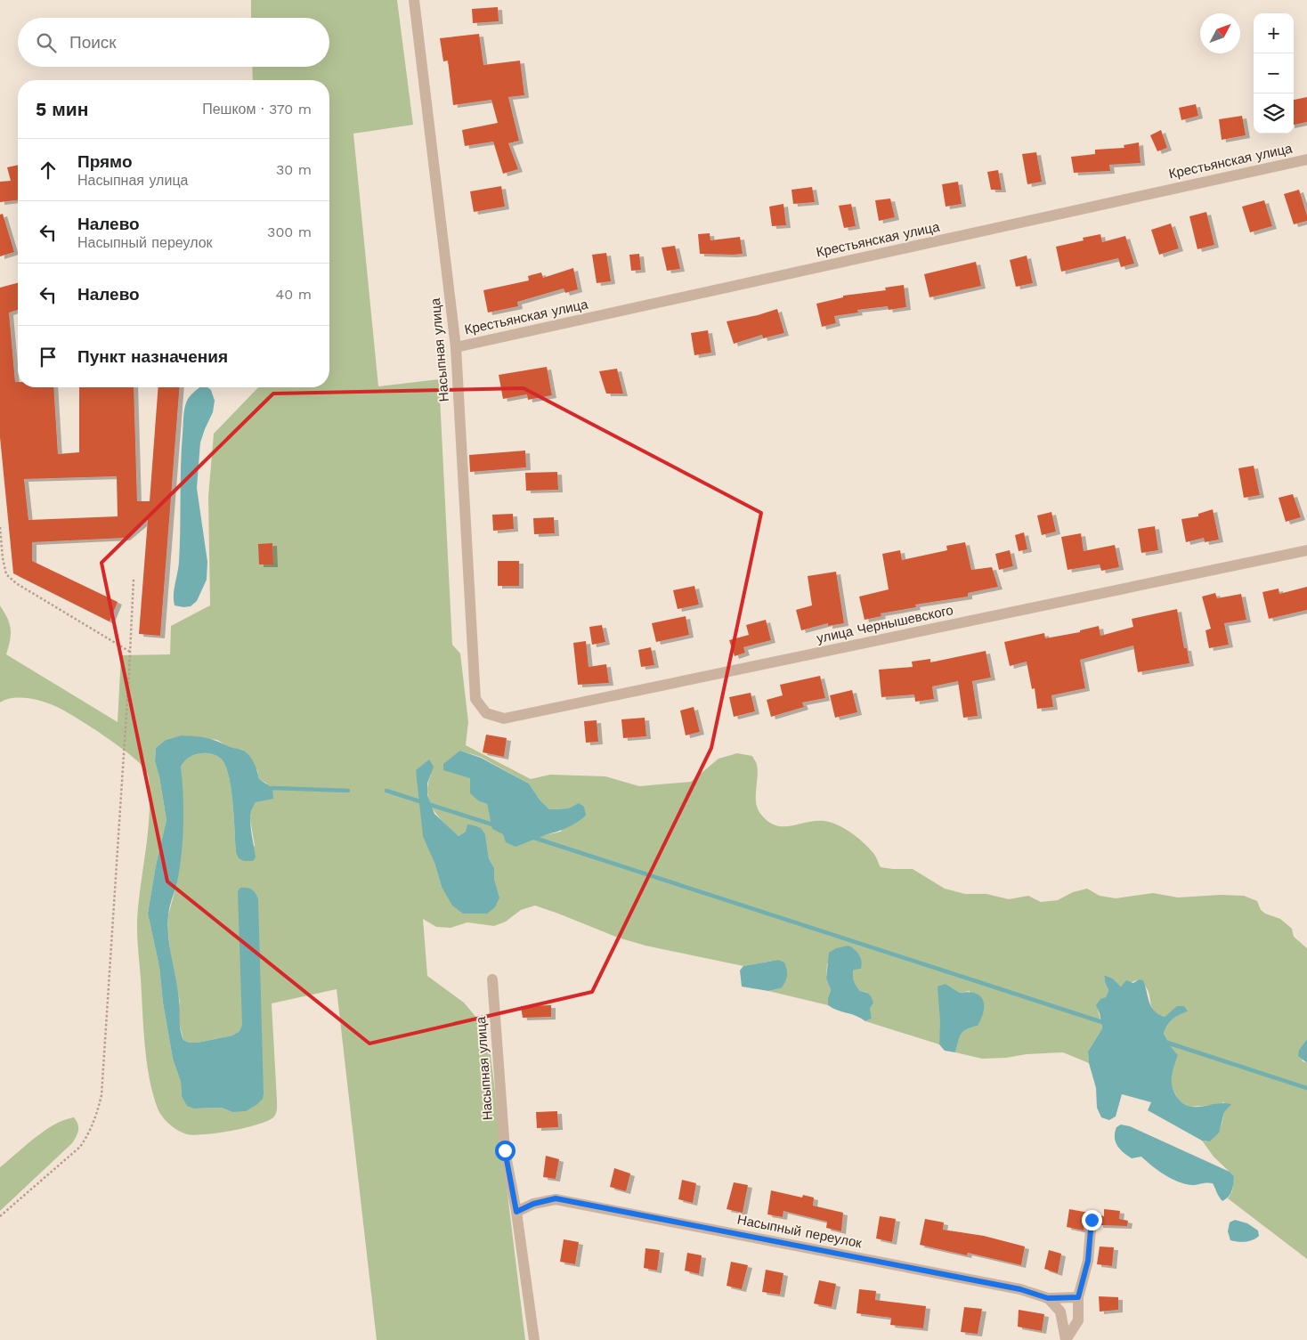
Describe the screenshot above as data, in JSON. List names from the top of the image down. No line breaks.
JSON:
{"streets":{"street":["Крестьянская улица","Насыпная улица","улица Чернышевского","Насыпный переулок"]},"crossings":[["Крестьянская улица","Насыпная улица"],["Насыпная улица","улица Чернышевского"],["Насыпная улица","Насыпный переулок"]],"north":"top right","page":{"map_buttons":["+","−"],"search":"Поиск","heading":["5 мин","Пешком · 370 m"],"list":[["Прямо","Насыпная улица","30 m"],["Налево","Насыпный переулок","300 m"],["Налево","40 m"],"Пункт назначения"]}}
